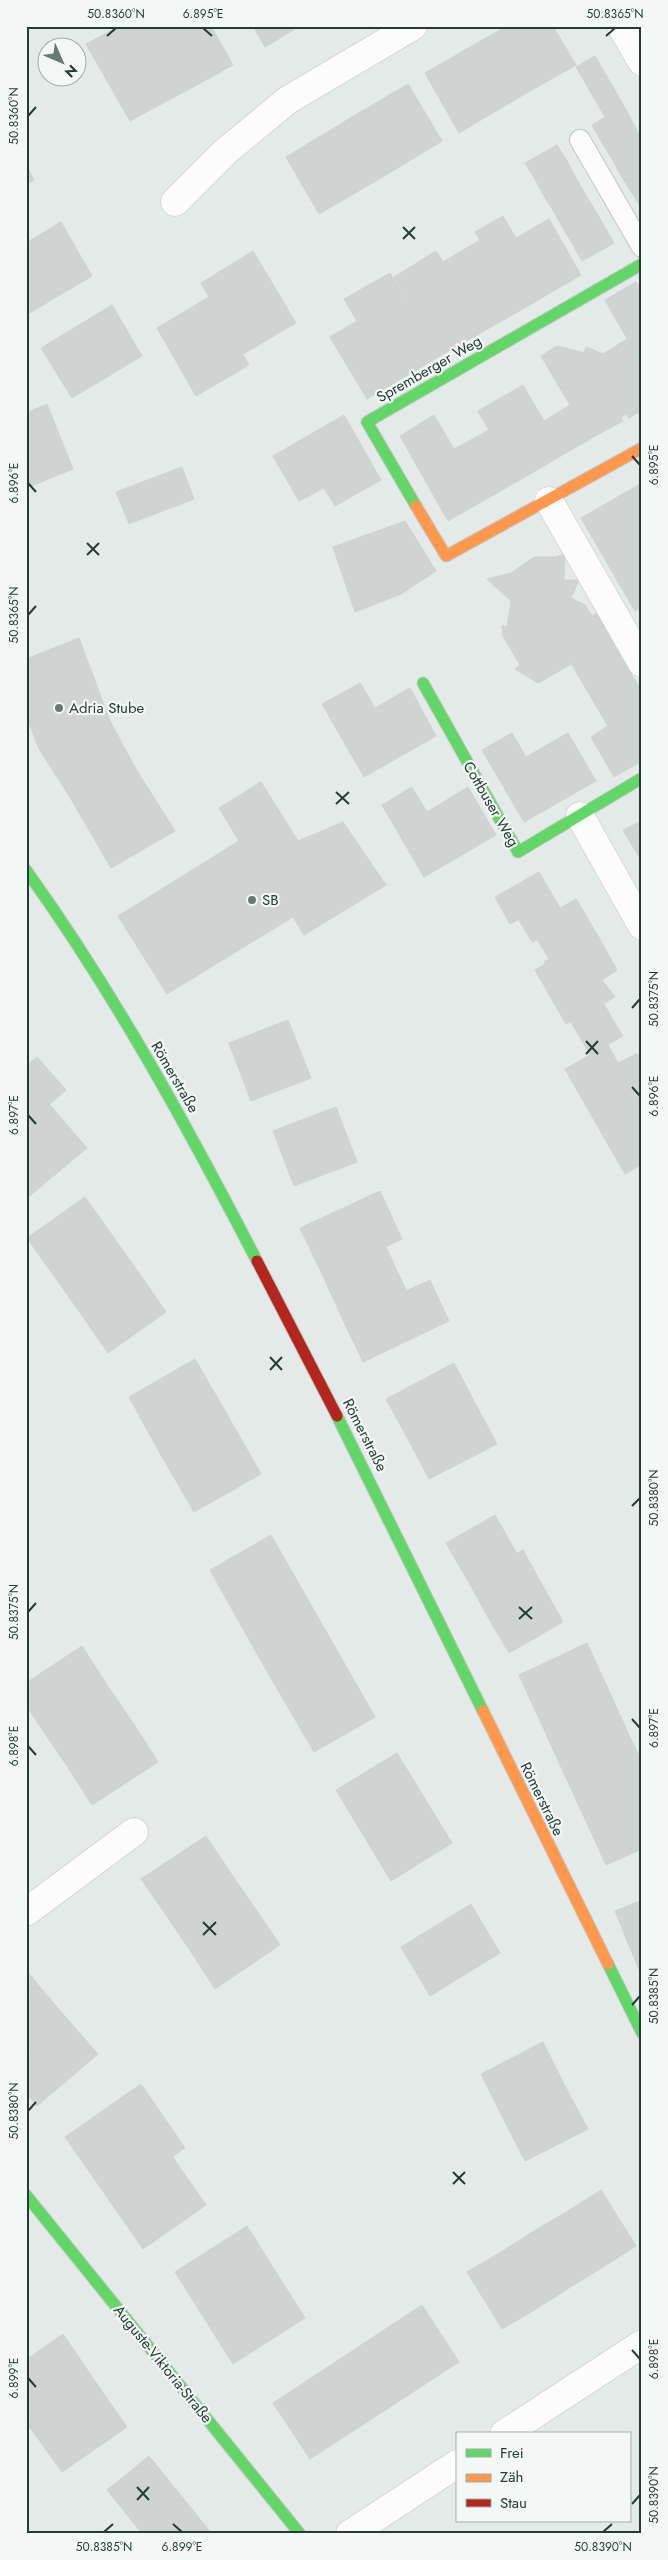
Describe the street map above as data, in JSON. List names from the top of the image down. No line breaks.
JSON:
{"streets":{"street":["Spremberger Weg","Cottbuser Weg","Römerstraße","Auguste-Viktoria-Straße"]},"places":["Adria Stube","SB"],"legend":["Frei","Zäh","Stau"],"north":"bottom right","coordinates":["50.8360°N","6.895°E","50.8365°N","6.896°E","50.8375°N","6.897°E","50.8380°N","6.898°E","50.8385°N","6.899°E","50.8390°N"]}
